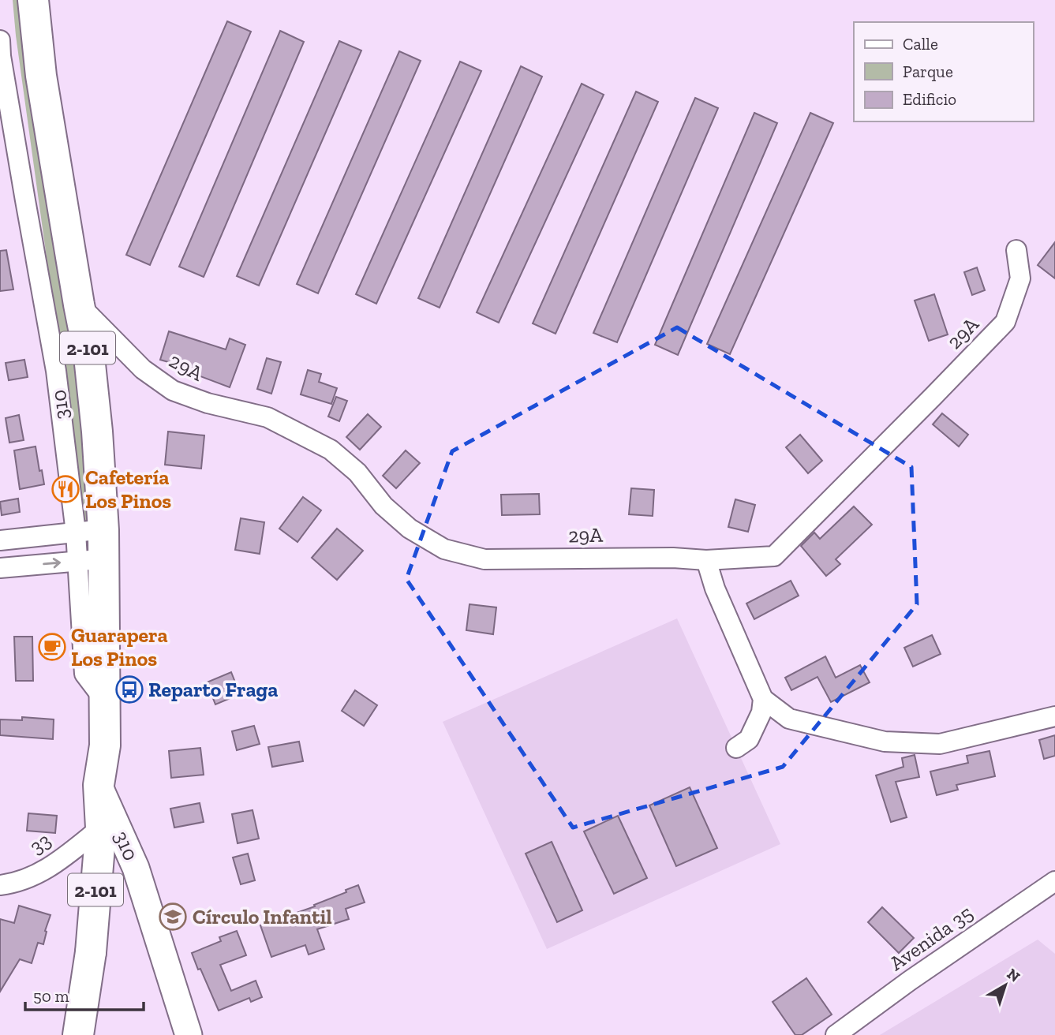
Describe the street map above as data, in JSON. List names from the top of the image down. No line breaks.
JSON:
{"streets":{"main road":["2-101"],"street":["29A","310","33","Avenida 35"]},"crossings":[["29A","2-101"],["2-101","310"],["2-101","33"]],"places":{"restaurant":["Cafetería Los Pinos"],"cafe":["Guarapera Los Pinos"],"bus stop":["Reparto Fraga"],"school or university":["Círculo Infantil"]},"legend":["Calle","Parque","Edificio"],"scale_bar":"50 m","north":"top right"}
